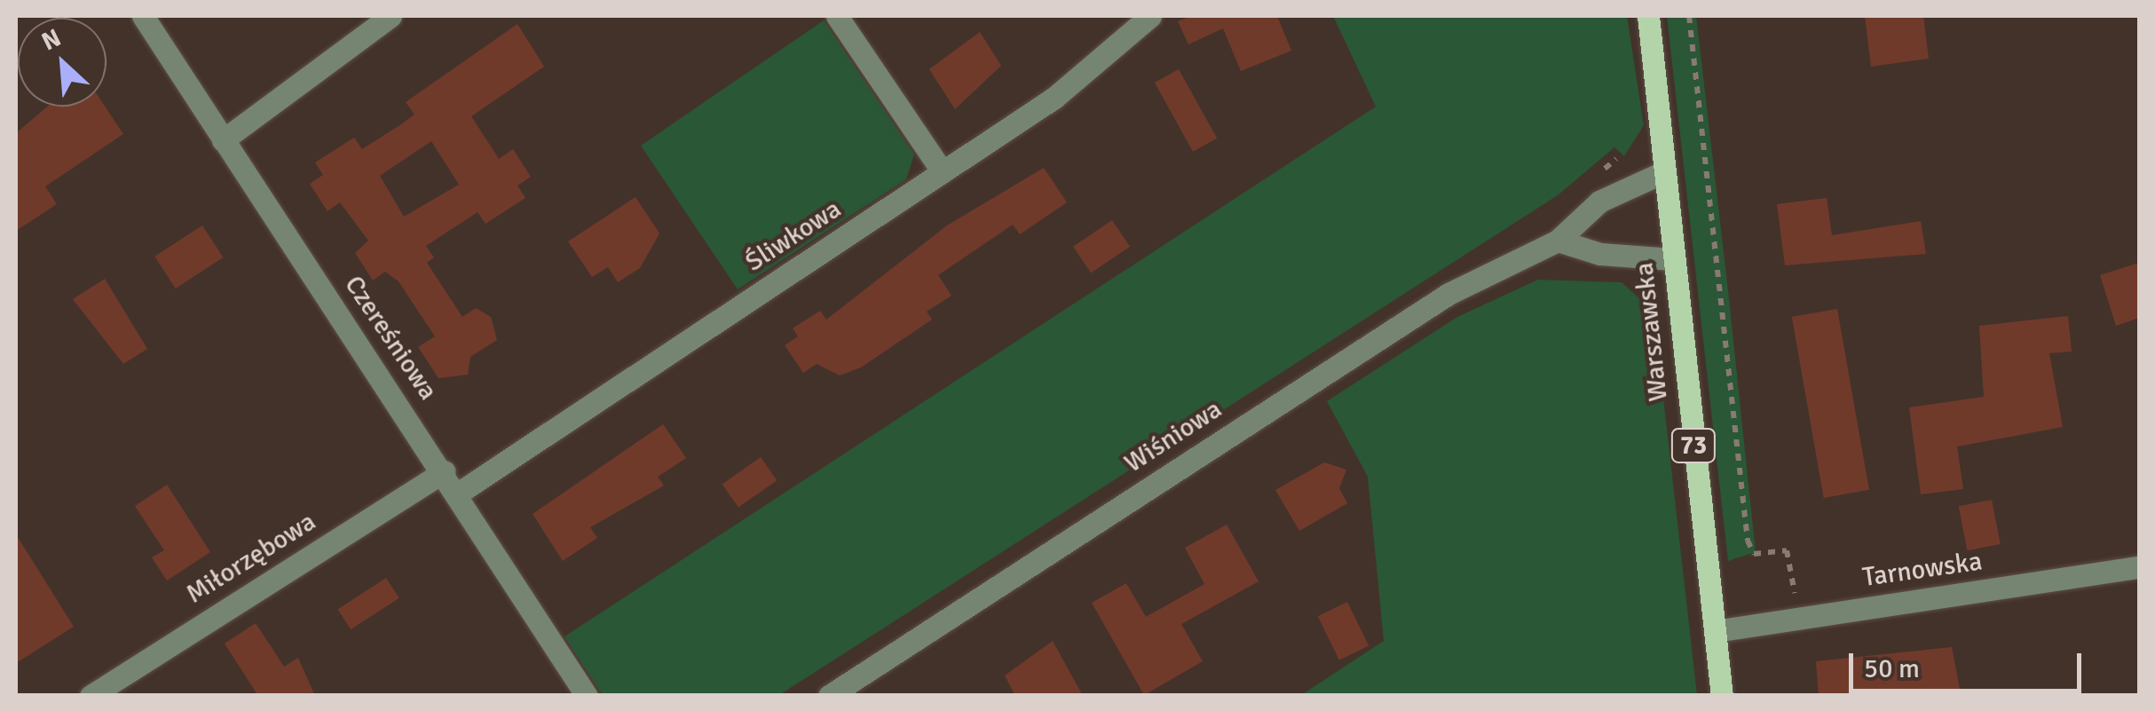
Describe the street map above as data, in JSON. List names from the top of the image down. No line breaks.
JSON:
{"streets":{"main road":["Warszawska","73"],"street":["Śliwkowa","Czereśniowa","Wiśniowa","Miłorzębowa","Tarnowska"]},"crossings":[["Śliwkowa","Czereśniowa"],["Warszawska","Wiśniowa"],["Warszawska","Tarnowska"],["Czereśniowa","Miłorzębowa"]],"scale_bar":"50 m","north":"top left"}
